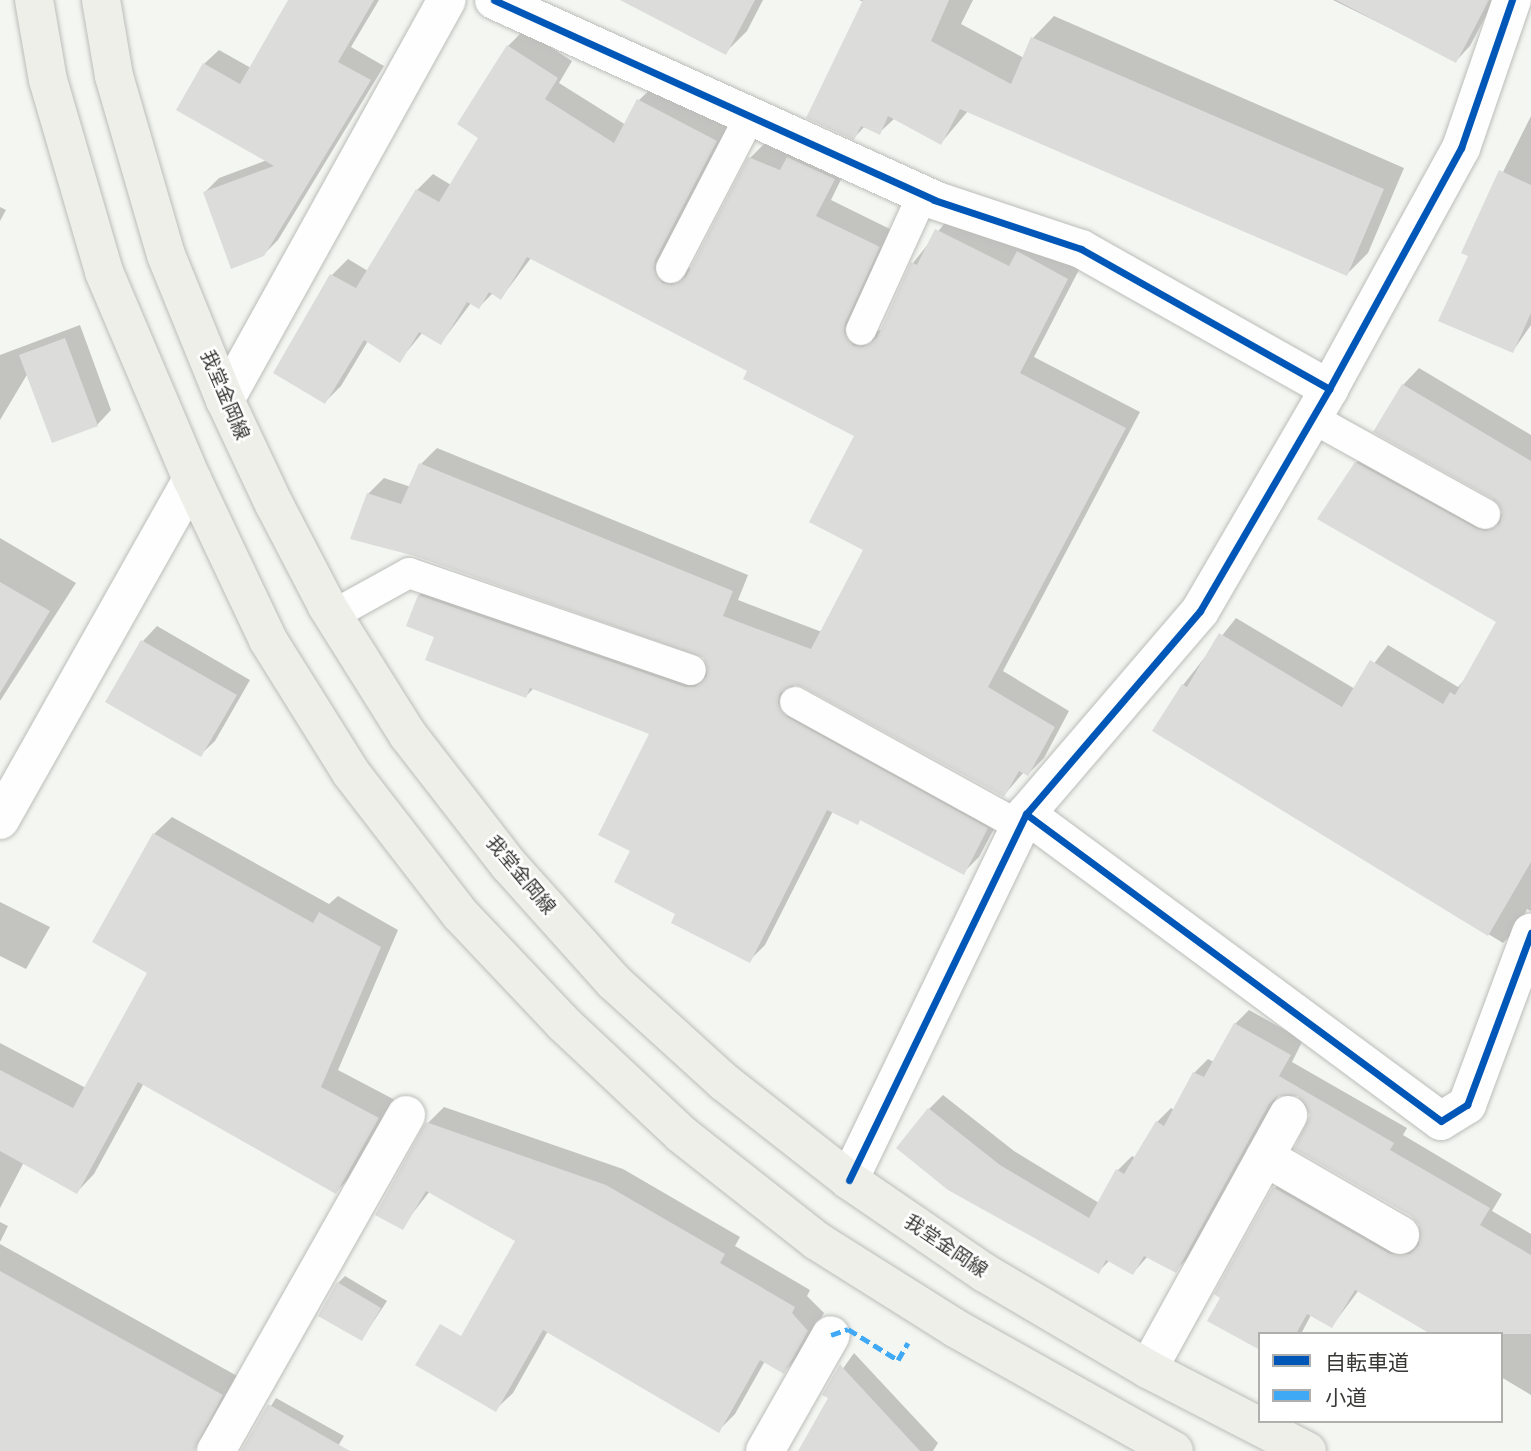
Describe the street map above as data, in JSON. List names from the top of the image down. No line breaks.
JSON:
{"streets":{"main road":["我堂金岡線"]},"legend":["自転車道","小道"]}
